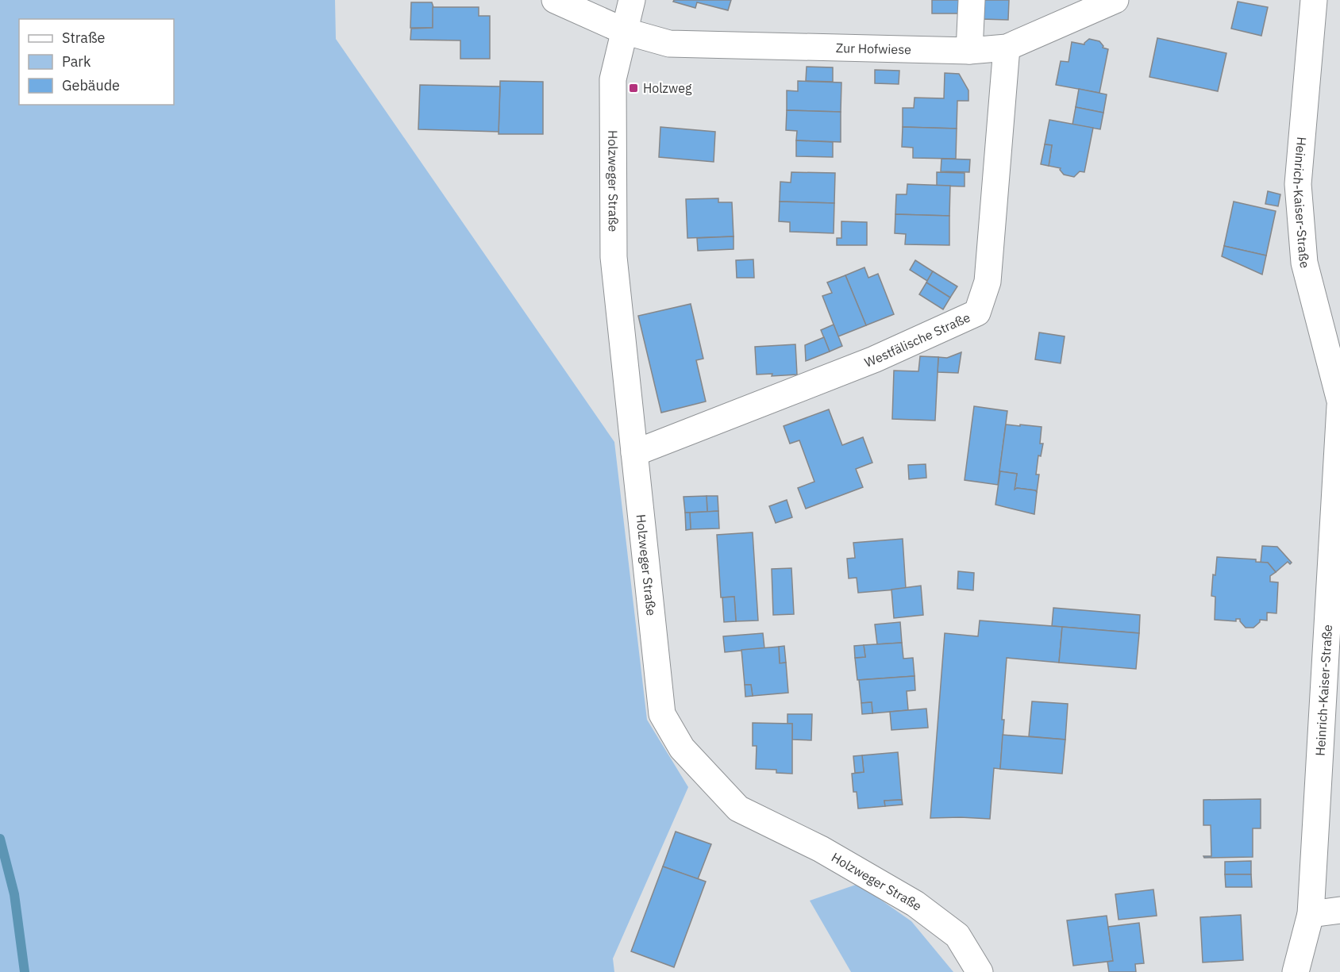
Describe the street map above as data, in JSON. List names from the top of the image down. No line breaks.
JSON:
{"streets":{"street":["Zur Hofwiese","Holzweger Straße","Heinrich-Kaiser-Straße","Westfälische Straße"]},"crossings":[["Zur Hofwiese","Holzweger Straße"],["Zur Hofwiese","Westfälische Straße"],["Holzweger Straße","Westfälische Straße"]],"places":{"transit":["Holzweg"]},"legend":["Straße","Park","Gebäude"]}
